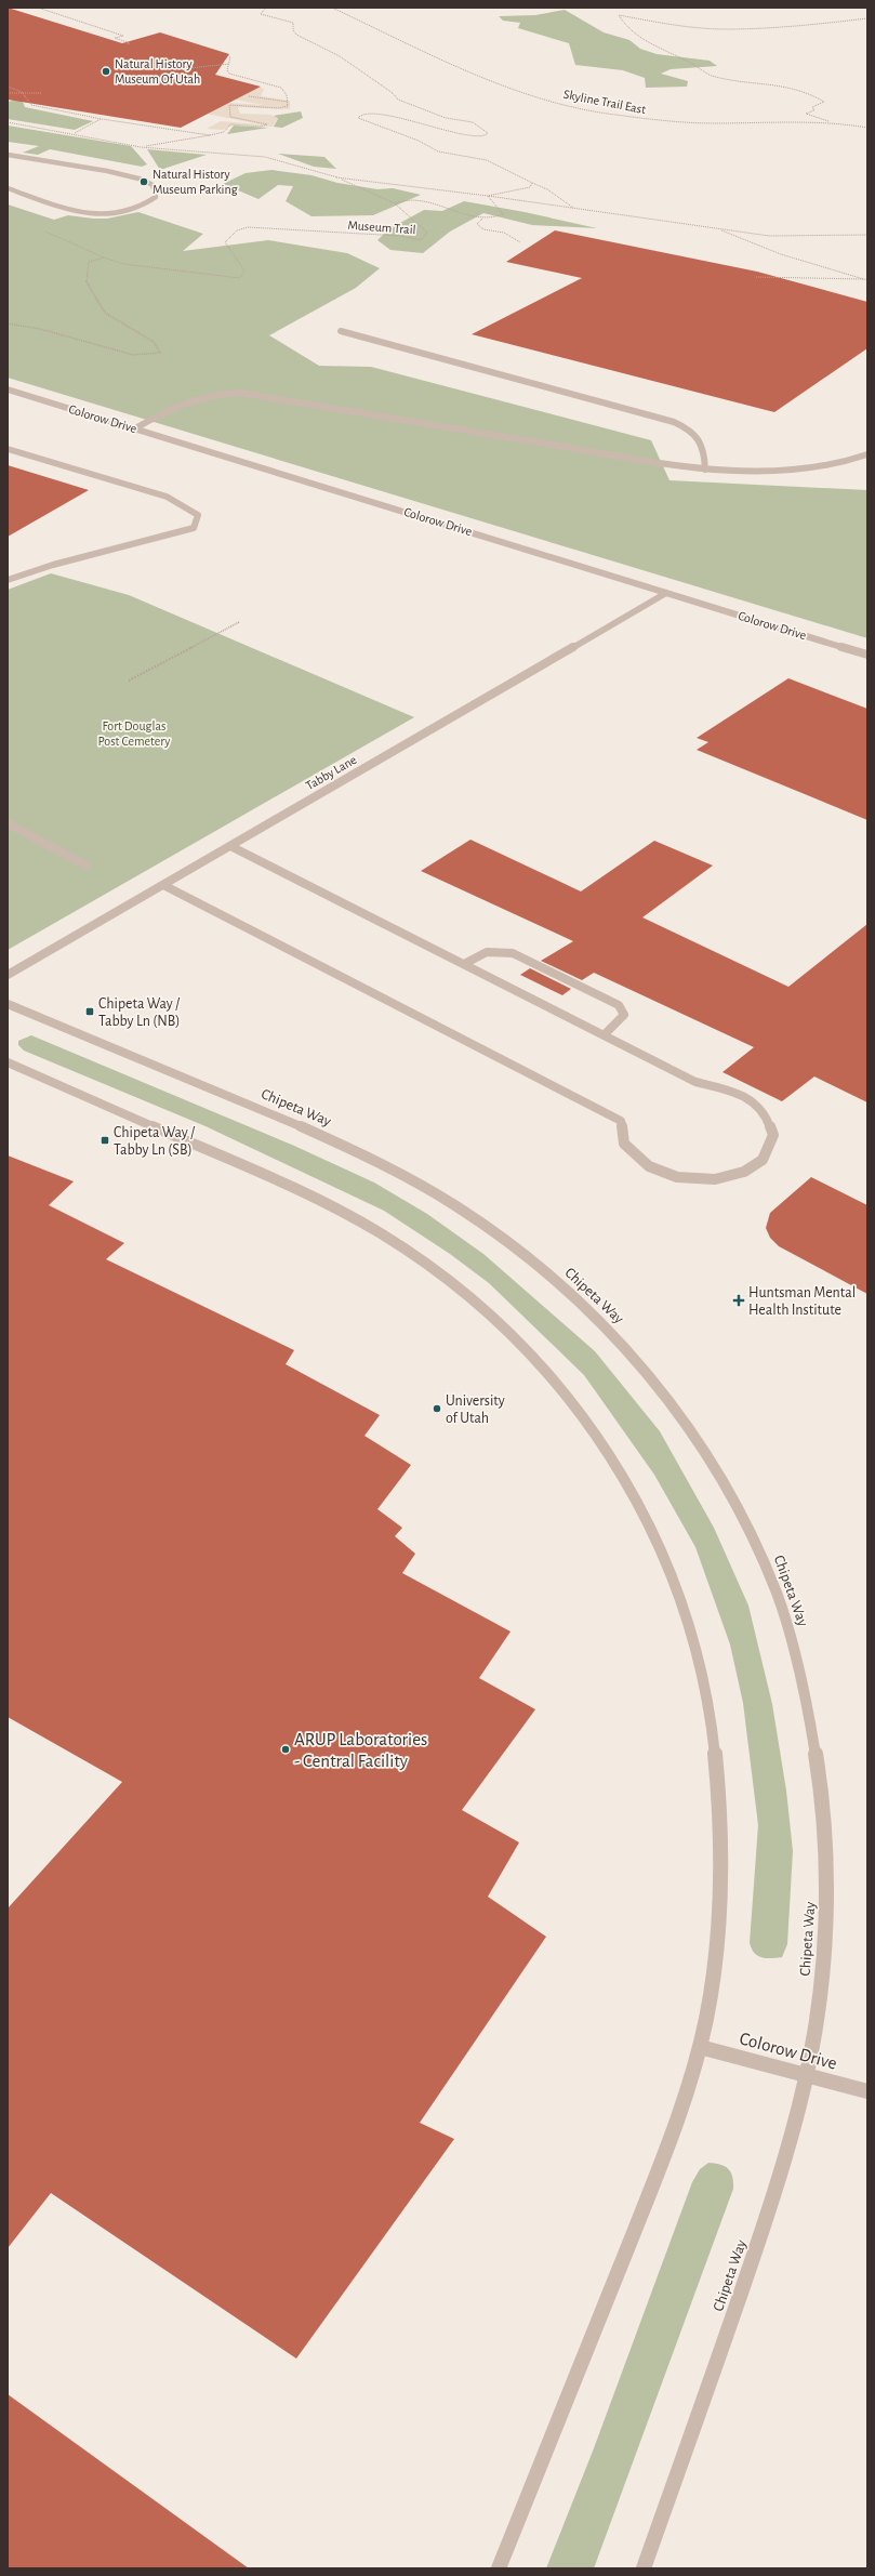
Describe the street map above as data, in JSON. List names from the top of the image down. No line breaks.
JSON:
{"streets":{"street":["Colorow Drive","Tabby Lane","Chipeta Way"],"path":["Skyline Trail East","Museum Trail"]},"crossings":[["Colorow Drive","Tabby Lane"],["Colorow Drive","Chipeta Way"]],"parks":["Fort Douglas Post Cemetery"],"places":{"other":["Natural History Museum Of Utah","Natural History Museum Parking","University of Utah","ARUP Laboratories - Central Facility"],"transit":["Chipeta Way / Tabby Ln (NB)","Chipeta Way / Tabby Ln (SB)"],"health":["Huntsman Mental Health Institute"]}}
